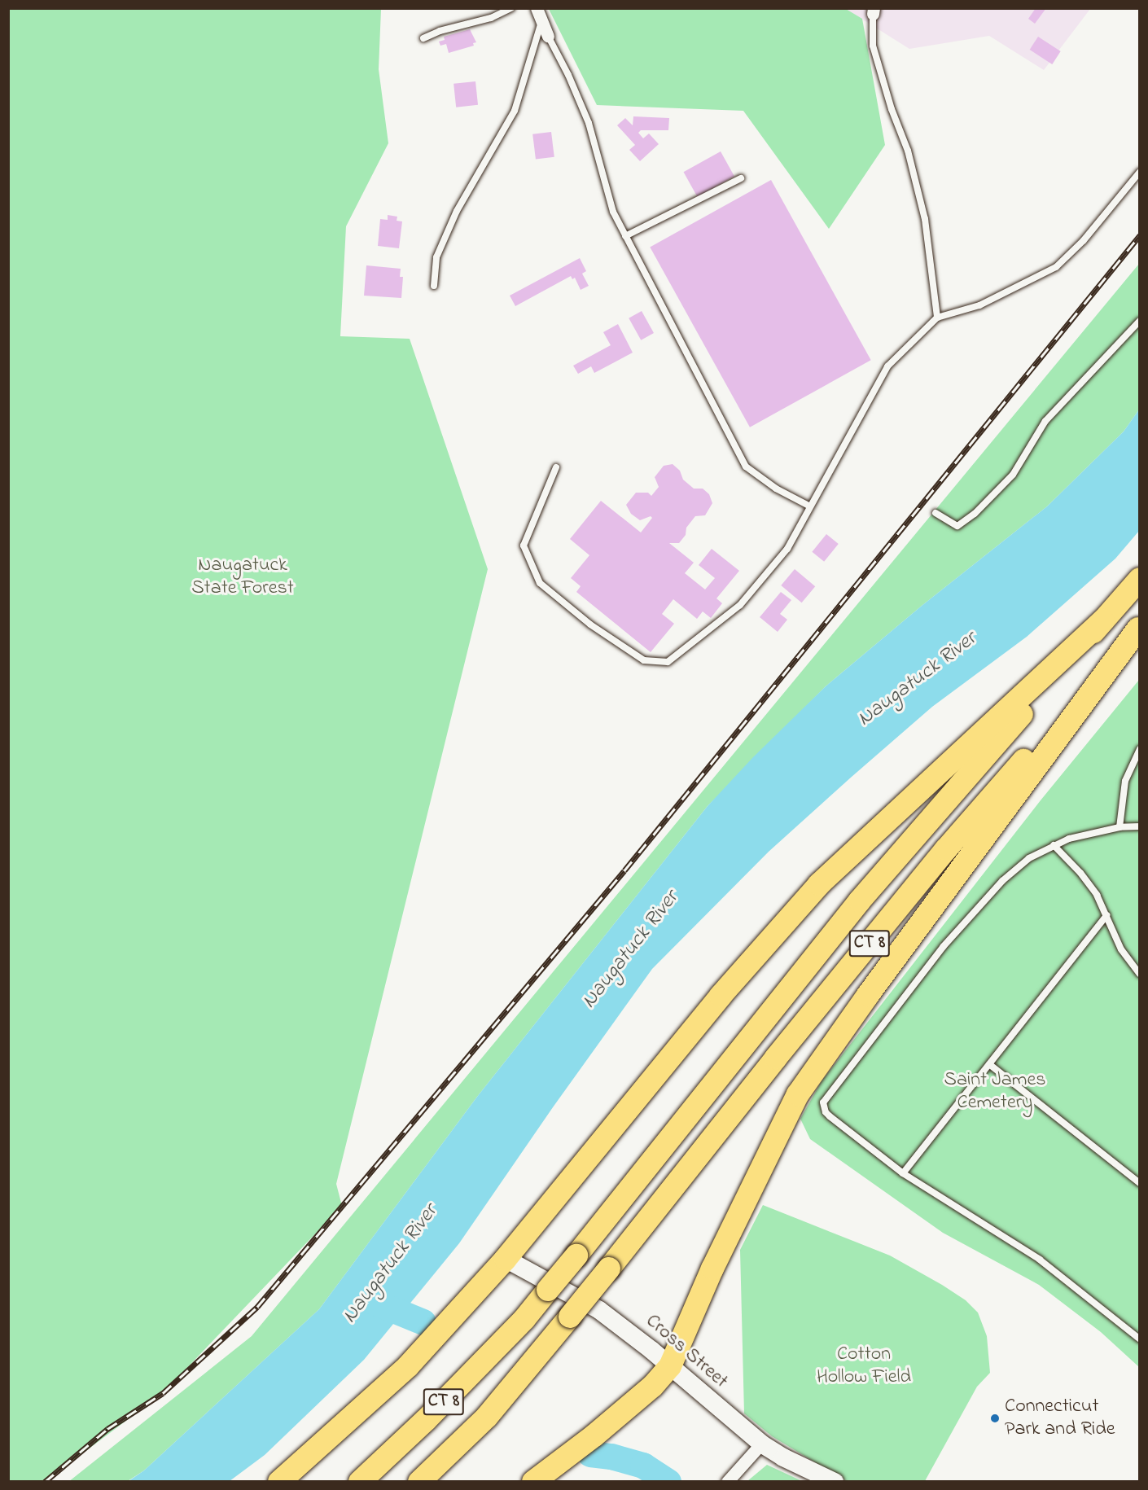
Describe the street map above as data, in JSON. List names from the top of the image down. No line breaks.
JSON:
{"streets":{"highway":["CT 8"],"street":["Cross Street"]},"water":["Naugatuck River"],"parks":["Naugatuck State Forest","Saint James Cemetery","Cotton Hollow Field"],"places":["Connecticut Park and Ride"]}
